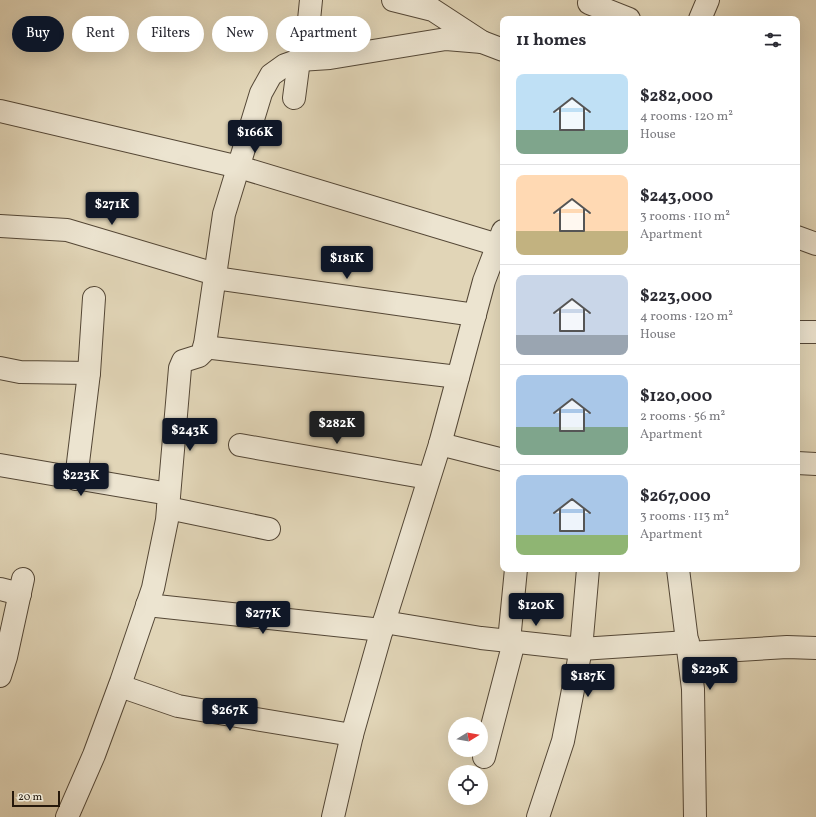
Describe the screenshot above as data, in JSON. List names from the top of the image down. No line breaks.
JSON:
{"scale_bar":"20 m","north":"right","page":{"chip":["Buy","Rent","Filters","New","Apartment"],"heading":"11 homes","list":[{"name":"$282,000","note":"4 rooms · 120 m² · House"},{"name":"$243,000","note":"3 rooms · 110 m² · Apartment"},{"name":"$223,000","note":"4 rooms · 120 m² · House"},{"name":"$120,000","note":"2 rooms · 56 m² · Apartment"},{"name":"$267,000","note":"3 rooms · 113 m² · Apartment"}],"price":["$166K","$271K","$181K","$282K","$243K","$223K","$120K","$277K","$229K","$187K","$267K"],"scale":"20 m"}}
